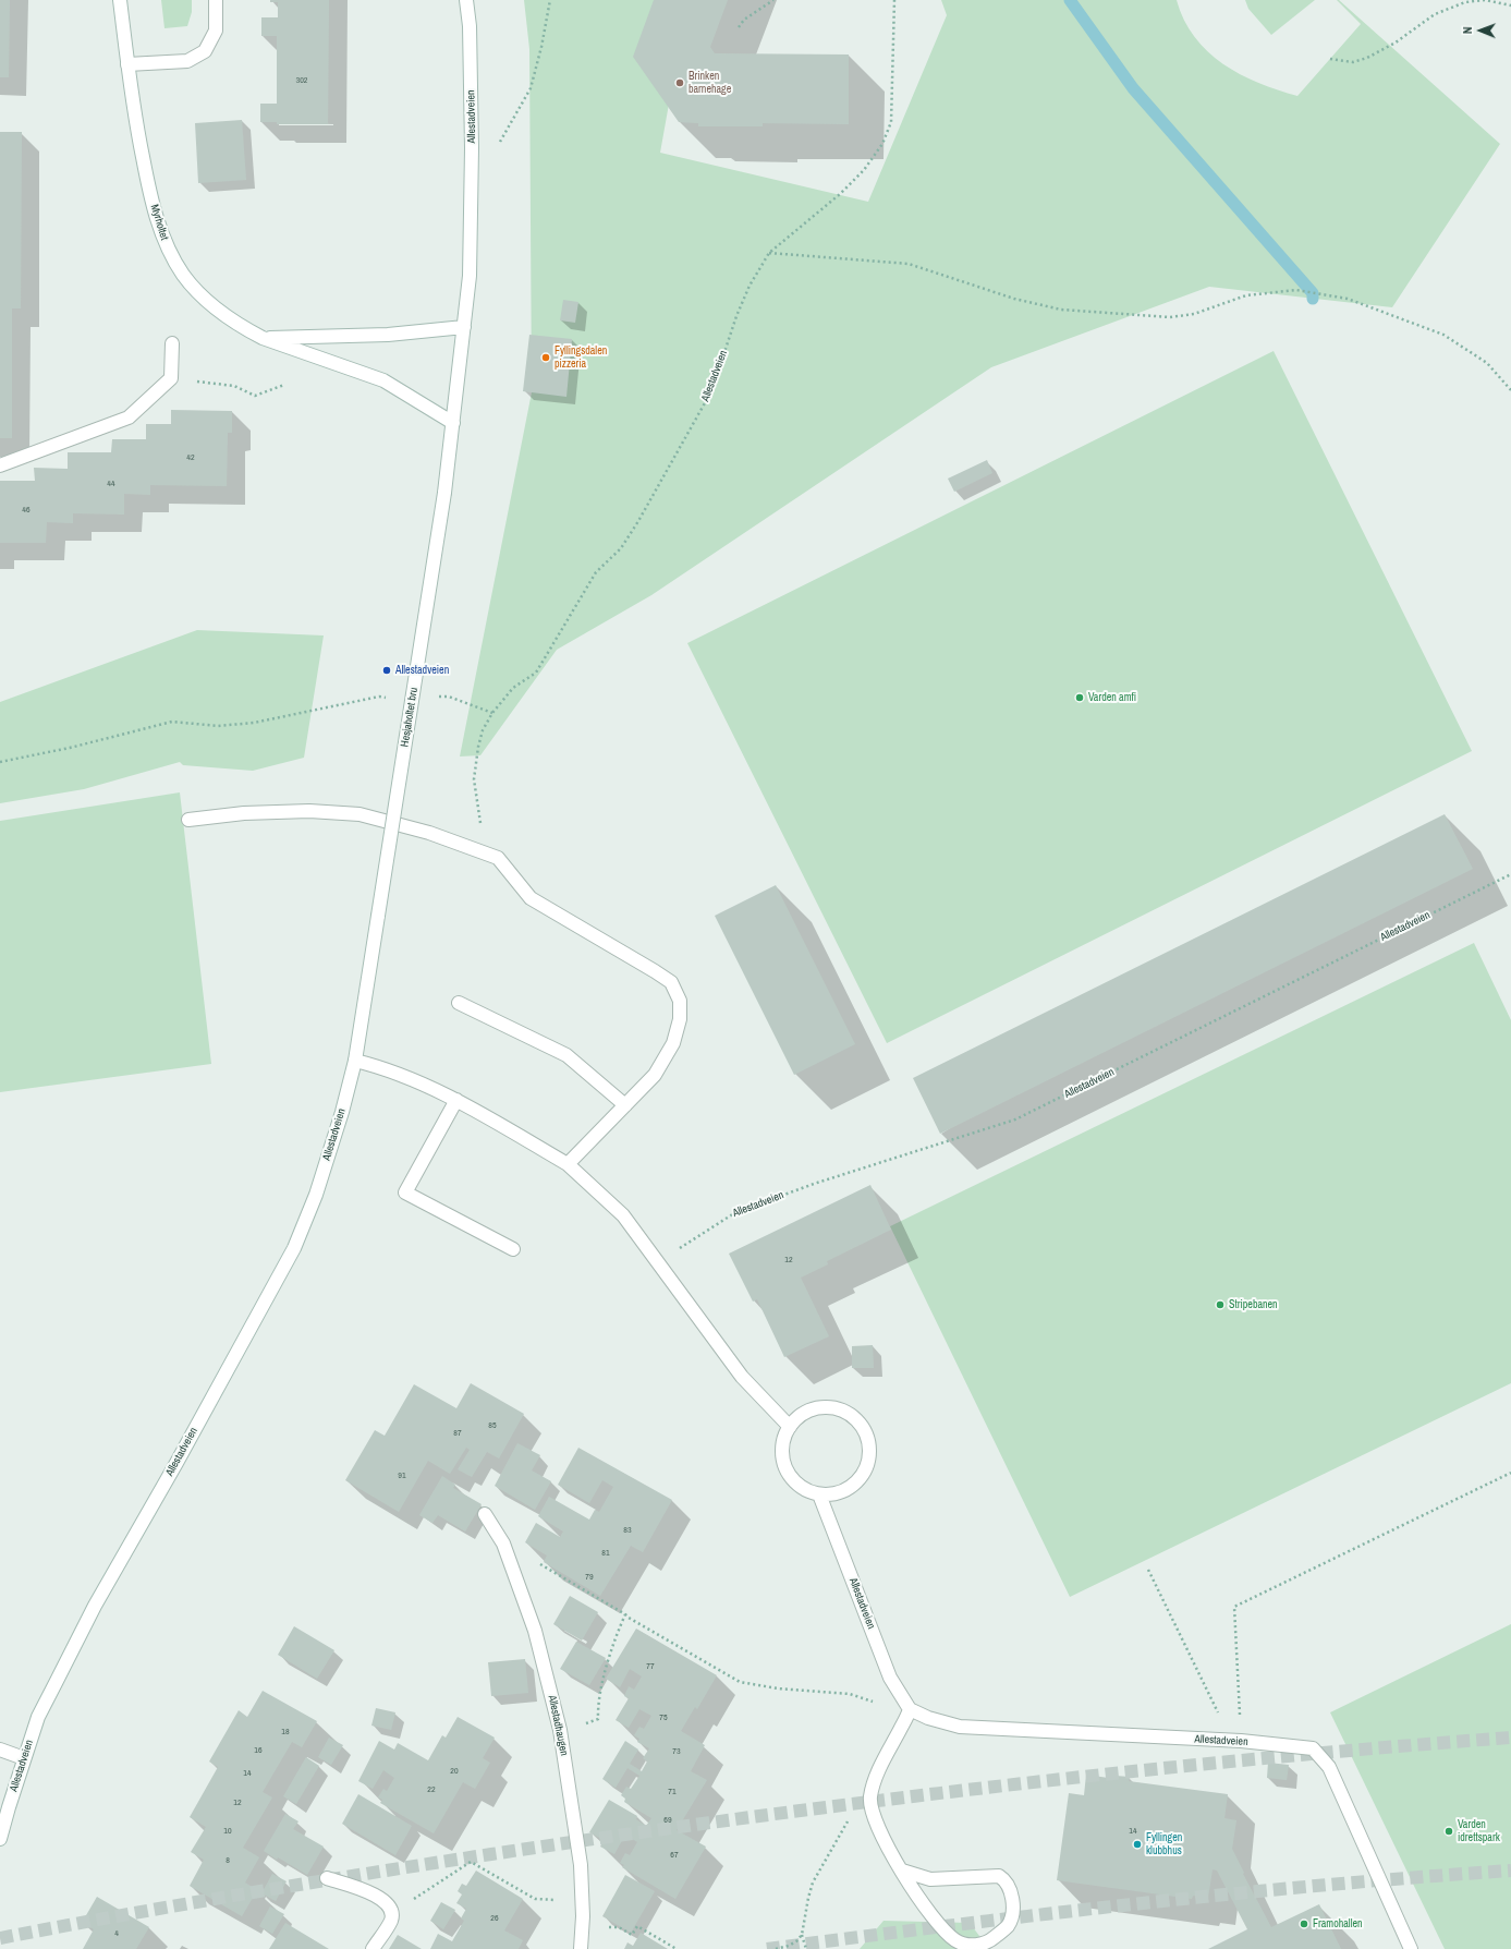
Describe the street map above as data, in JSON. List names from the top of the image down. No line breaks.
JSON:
{"streets":{"main road":["Allestadveien","Myrholtet","Hesjaholtet bru","Allestadhaugen"]},"crossings":[["Allestadveien","Myrholtet"],["Allestadveien","Hesjaholtet bru"]],"places":["Brinken barnehage","Fyllingsdalen pizzeria","Allestadveien","Varden amfi","Stripebanen","Varden idrettspark","Fyllingen klubbhus","Framohallen"],"house_numbers":["302","42","44","46","12","85","87","91","83","81","79","77","75","18","16","73","20","14","22","71","12","69","10","14","67","8","26","4"],"north":"left"}
